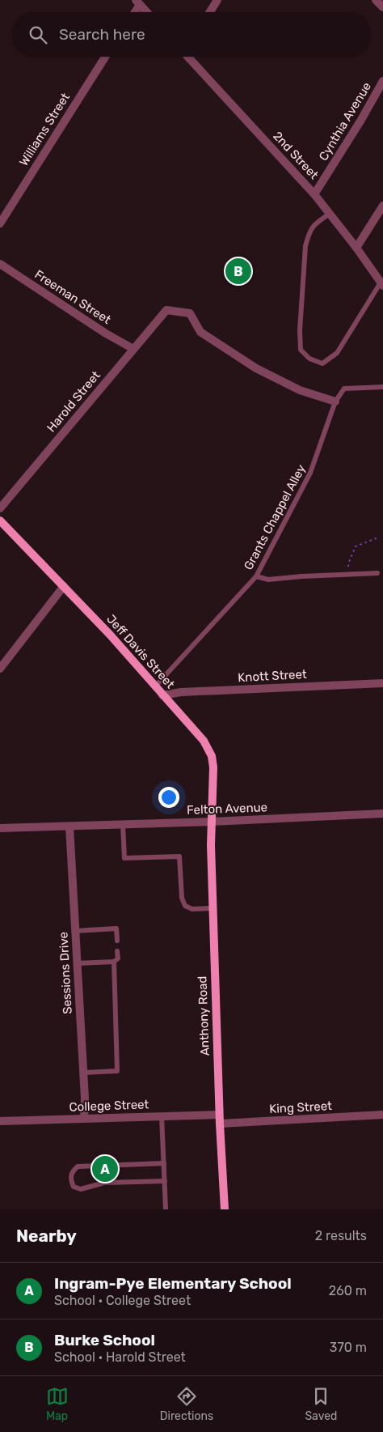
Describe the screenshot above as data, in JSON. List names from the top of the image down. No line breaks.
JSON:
{"streets":{"street":["Cynthia Avenue","Williams Street","2nd Street","Freeman Street","Harold Street","Jeff Davis Street","Knott Street","Felton Avenue","Sessions Drive","Anthony Road","College Street","King Street"],"lane":["Grants Chappel Alley"]},"crossings":[["Cynthia Avenue","2nd Street"],["Freeman Street","Harold Street"],["Harold Street","Grants Chappel Alley"],["Grants Chappel Alley","Jeff Davis Street"],["Jeff Davis Street","Knott Street"],["Jeff Davis Street","Felton Avenue"],["Jeff Davis Street","Anthony Road"],["Felton Avenue","Sessions Drive"],["Felton Avenue","Anthony Road"],["Sessions Drive","College Street"],["Anthony Road","College Street"],["Anthony Road","King Street"]],"page":{"search":"Search here","pins":["B","A"],"heading":["Nearby","2 results"],"list":[{"mark":"A","name":"Ingram-Pye Elementary School","note":"School · College Street","value":"260 m"},{"mark":"B","name":"Burke School","note":"School · Harold Street","value":"370 m"}],"nav":["Map","Directions","Saved"]}}
